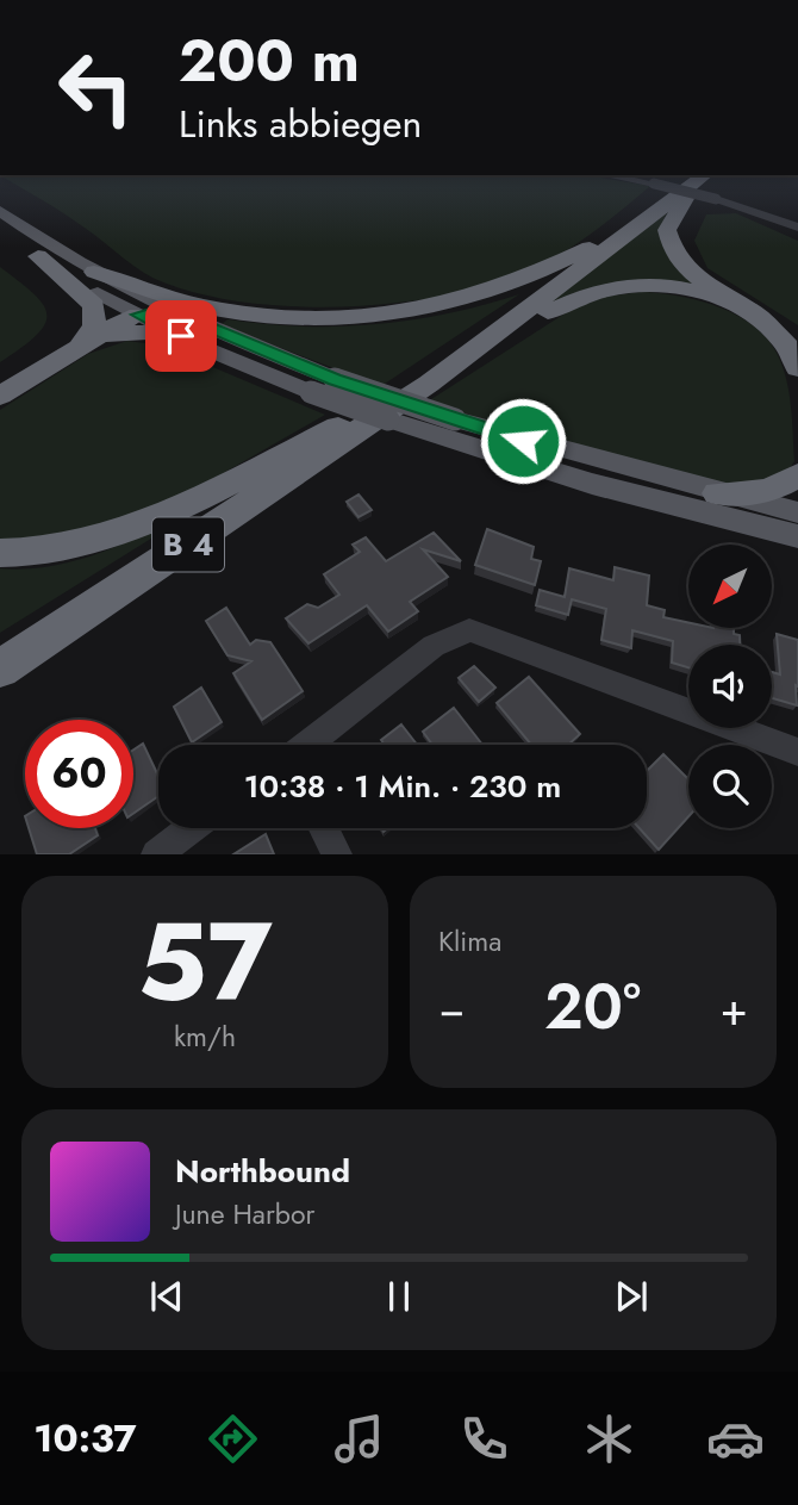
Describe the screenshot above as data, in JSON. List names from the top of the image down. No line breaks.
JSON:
{"streets":{"highway":["B 4"]},"north":"bottom left","page":{"turn":["200 m","Links abbiegen"],"limit":"60","trip":"10:38 · 1 Min. · 230 m","tile":[["57","km/h"],"Klima"],"heat":["−","20°","+"],"song":["Northbound","June Harbor"],"tabs":"10:37"}}
